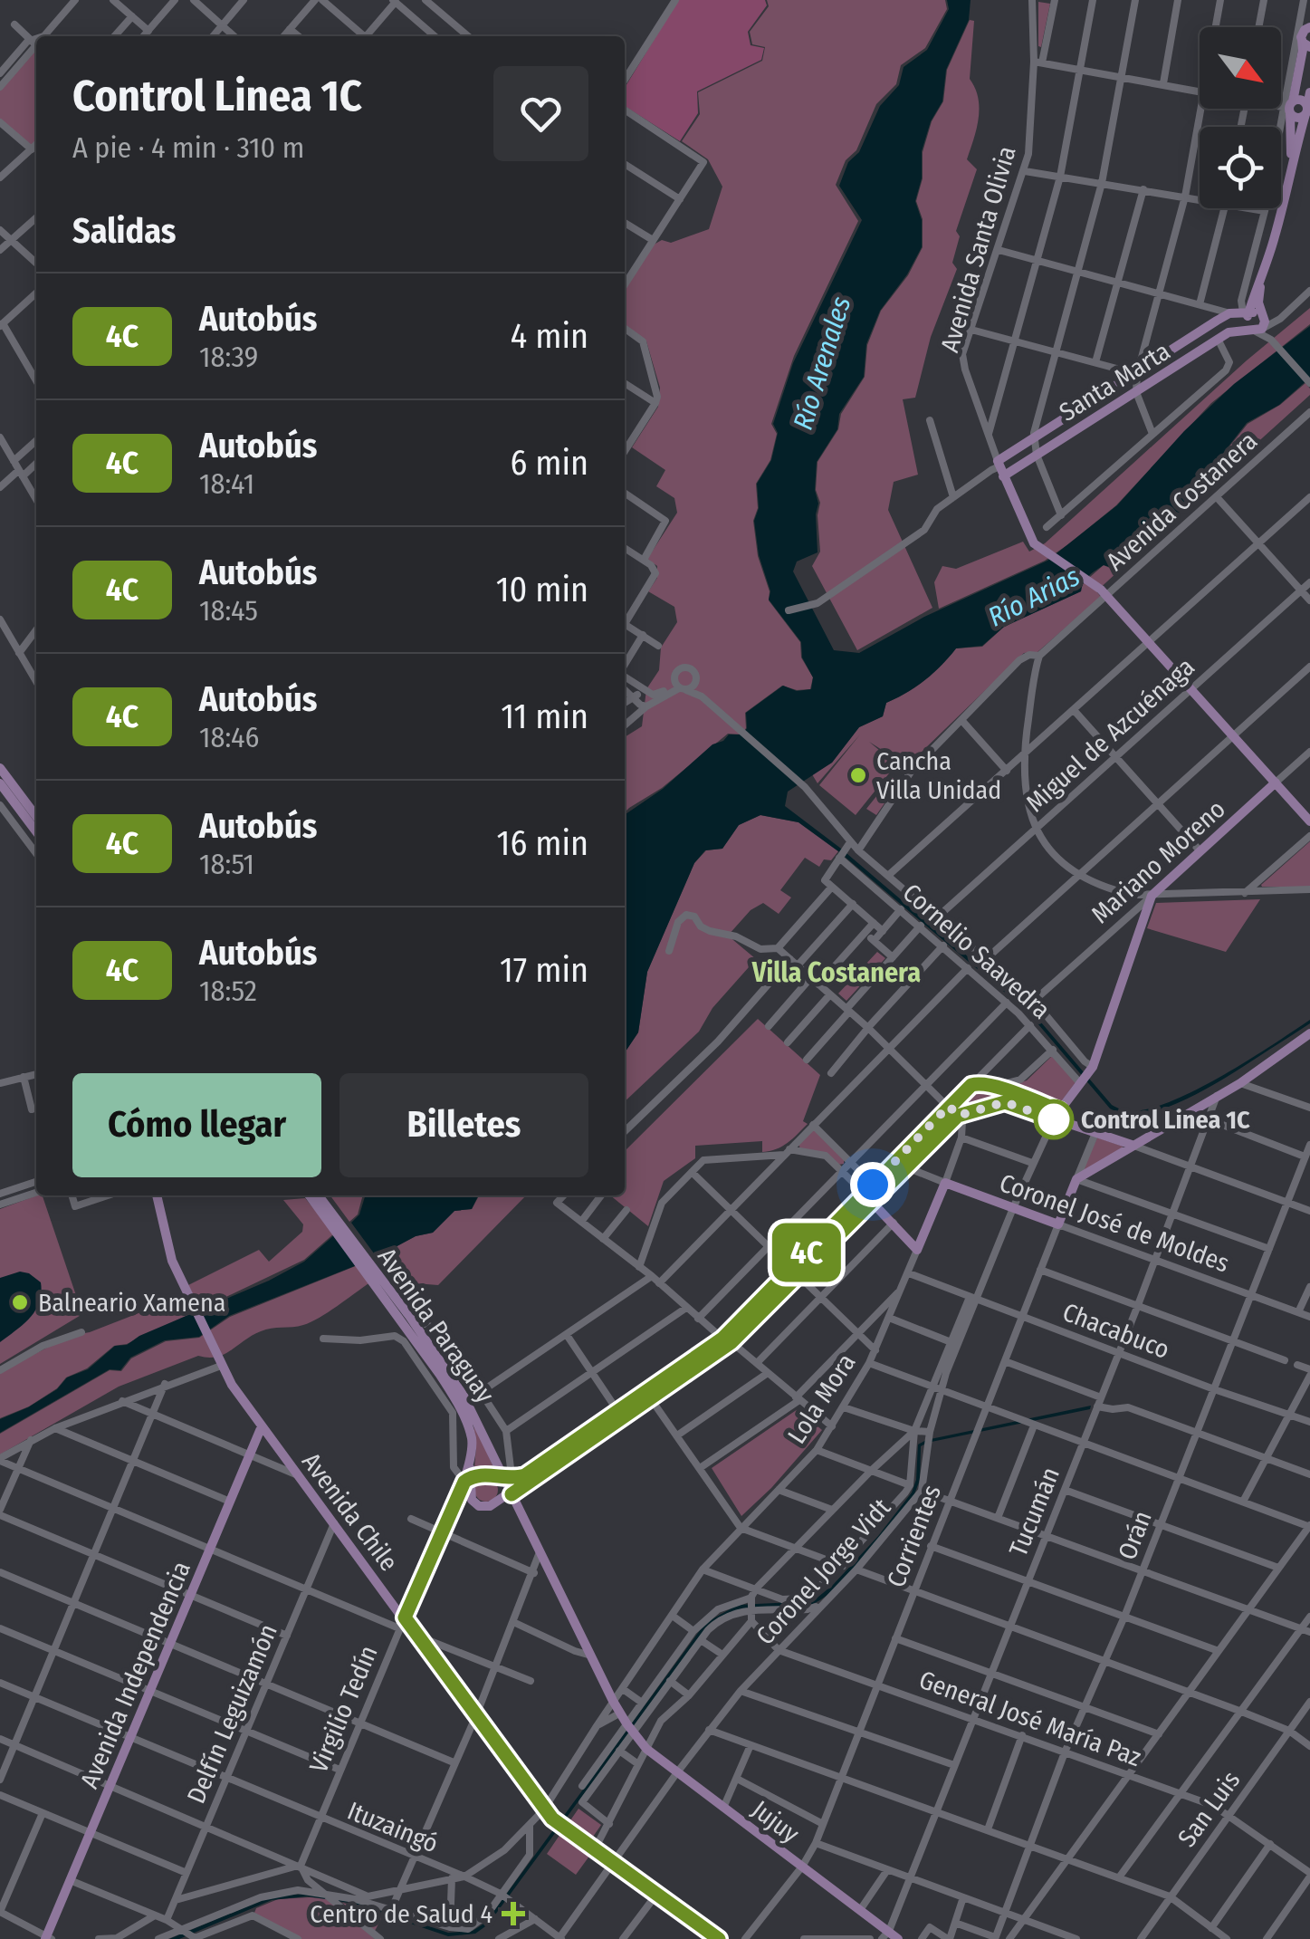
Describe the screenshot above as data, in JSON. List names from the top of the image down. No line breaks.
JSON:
{"streets":{"main road":["Avenida Santa Olivia","Santa Marta","Mariano Moreno","Coronel José de Moldes","Avenida Paraguay","Lola Mora","Avenida Chile","Corrientes","Avenida Independencia","Virgilio Tedín","Jujuy"],"street":["Avenida Costanera","Miguel de Azcuénaga","Cornelio Saavedra","Chacabuco","Tucumán","Orán","Coronel Jorge Vidt","Delfín Leguizamón","General José María Paz","San Luis","Ituzaingó"]},"crossings":[["Avenida Santa Olivia","Santa Marta"],["Avenida Santa Olivia","Avenida Costanera"],["Avenida Costanera","Cornelio Saavedra"],["Miguel de Azcuénaga","Cornelio Saavedra"],["Mariano Moreno","Cornelio Saavedra"],["Coronel José de Moldes","Lola Mora"],["Coronel José de Moldes","Tucumán"],["Coronel José de Moldes","Orán"],["Coronel José de Moldes","Corrientes"],["Avenida Paraguay","Lola Mora"],["Avenida Paraguay","Virgilio Tedín"],["Avenida Paraguay","Jujuy"],["Chacabuco","Lola Mora"],["Chacabuco","Tucumán"],["Chacabuco","Orán"],["Chacabuco","Corrientes"],["Lola Mora","Avenida Chile"],["Lola Mora","Ituzaingó"],["Avenida Chile","Coronel Jorge Vidt"],["Avenida Chile","Avenida Independencia"],["Avenida Chile","Virgilio Tedín"],["Avenida Chile","Delfín Leguizamón"],["Tucumán","General José María Paz"],["Tucumán","Jujuy"],["Orán","General José María Paz"],["Corrientes","General José María Paz"],["Corrientes","Jujuy"],["Coronel Jorge Vidt","General José María Paz"],["Coronel Jorge Vidt","Jujuy"],["Coronel Jorge Vidt","Ituzaingó"],["Avenida Independencia","Ituzaingó"],["Virgilio Tedín","Ituzaingó"],["Delfín Leguizamón","Ituzaingó"],["General José María Paz","San Luis"]],"districts":["Villa Costanera"],"water":["Río Arenales","Río Arias"],"places":{"other":["Cancha Villa Unidad","Control Linea 1C","Balneario Xamena"],"health":["Centro de Salud 4"]},"lines":["bus line 4C"],"north":"bottom right","page":{"on_map":"4C","heading":[["Control Linea 1C","A pie · 4 min · 310 m"],"Salidas"],"list":[{"mark":"4C","name":"Autobús","note":"18:39","value":"4 min"},{"mark":"4C","name":"Autobús","note":"18:41","value":"6 min"},{"mark":"4C","name":"Autobús","note":"18:45","value":"10 min"},{"mark":"4C","name":"Autobús","note":"18:46","value":"11 min"},{"mark":"4C","name":"Autobús","note":"18:51","value":"16 min"},{"mark":"4C","name":"Autobús","note":"18:52","value":"17 min"}],"buttons":["Cómo llegar","Billetes"]}}
